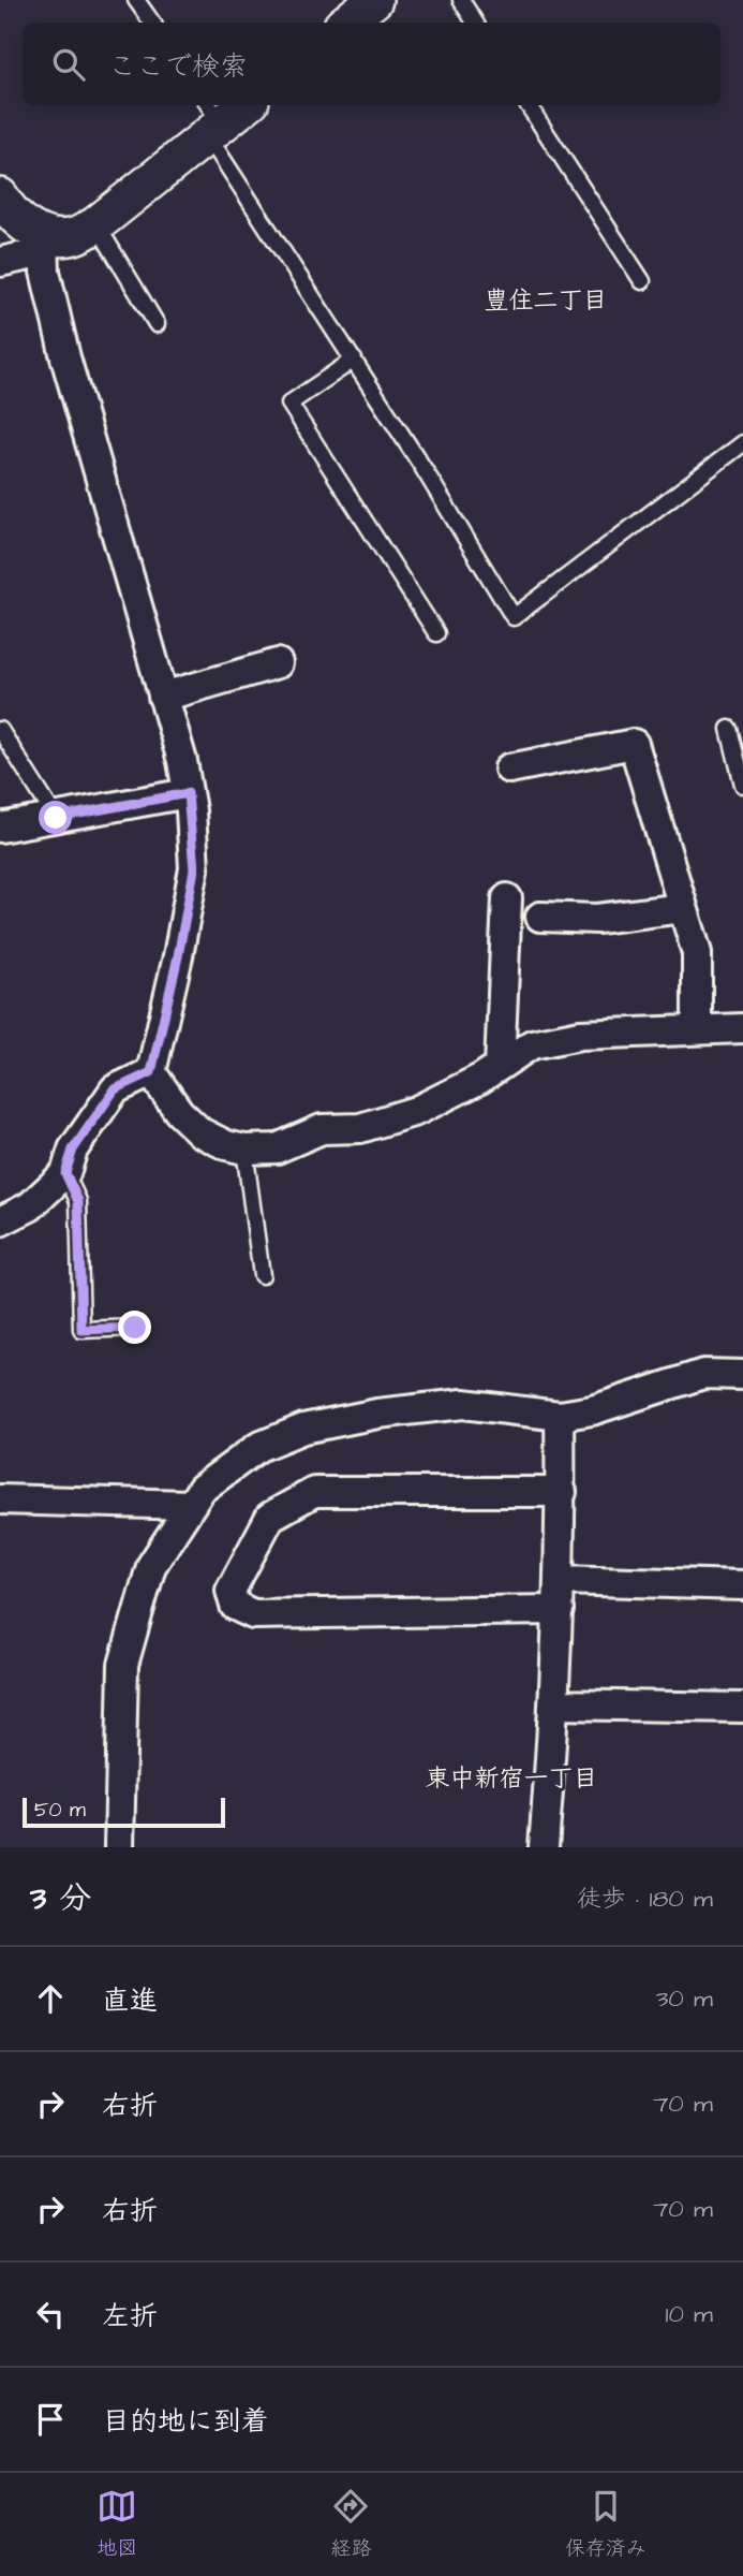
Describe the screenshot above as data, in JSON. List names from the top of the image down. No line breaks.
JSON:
{"districts":["豊住二丁目","東中新宿一丁目"],"scale_bar":"50 m","page":{"search":"ここで検索","scale":"50 m","heading":["3 分","徒歩 · 180 m"],"list":[["直進","30 m"],["右折","70 m"],["右折","70 m"],["左折","10 m"],"目的地に到着"],"nav":["地図","経路","保存済み"]}}
